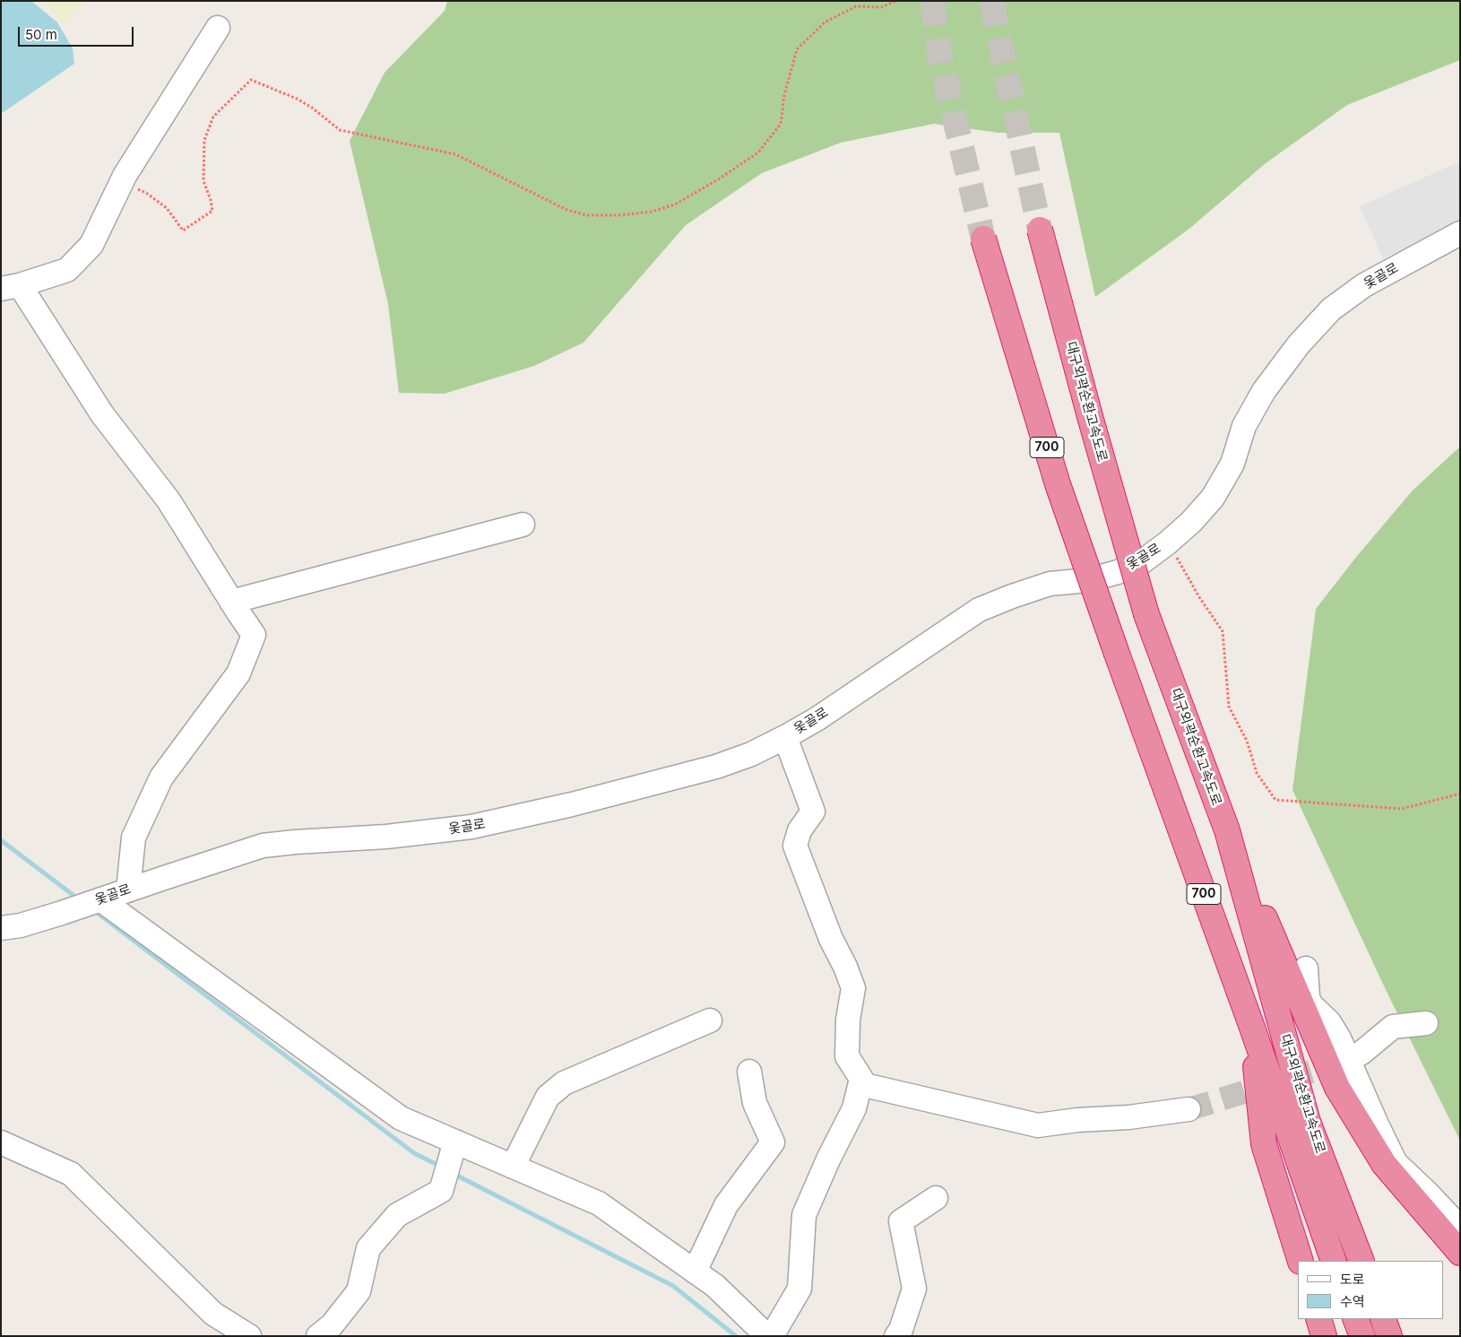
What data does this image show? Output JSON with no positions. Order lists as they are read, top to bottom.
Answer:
{
  "streets": {
    "highway": ["대구외곽순환고속도로", "700"],
    "street": ["옻골로"]
  },
  "legend": ["도로", "수역"],
  "scale_bar": "50 m"
}
